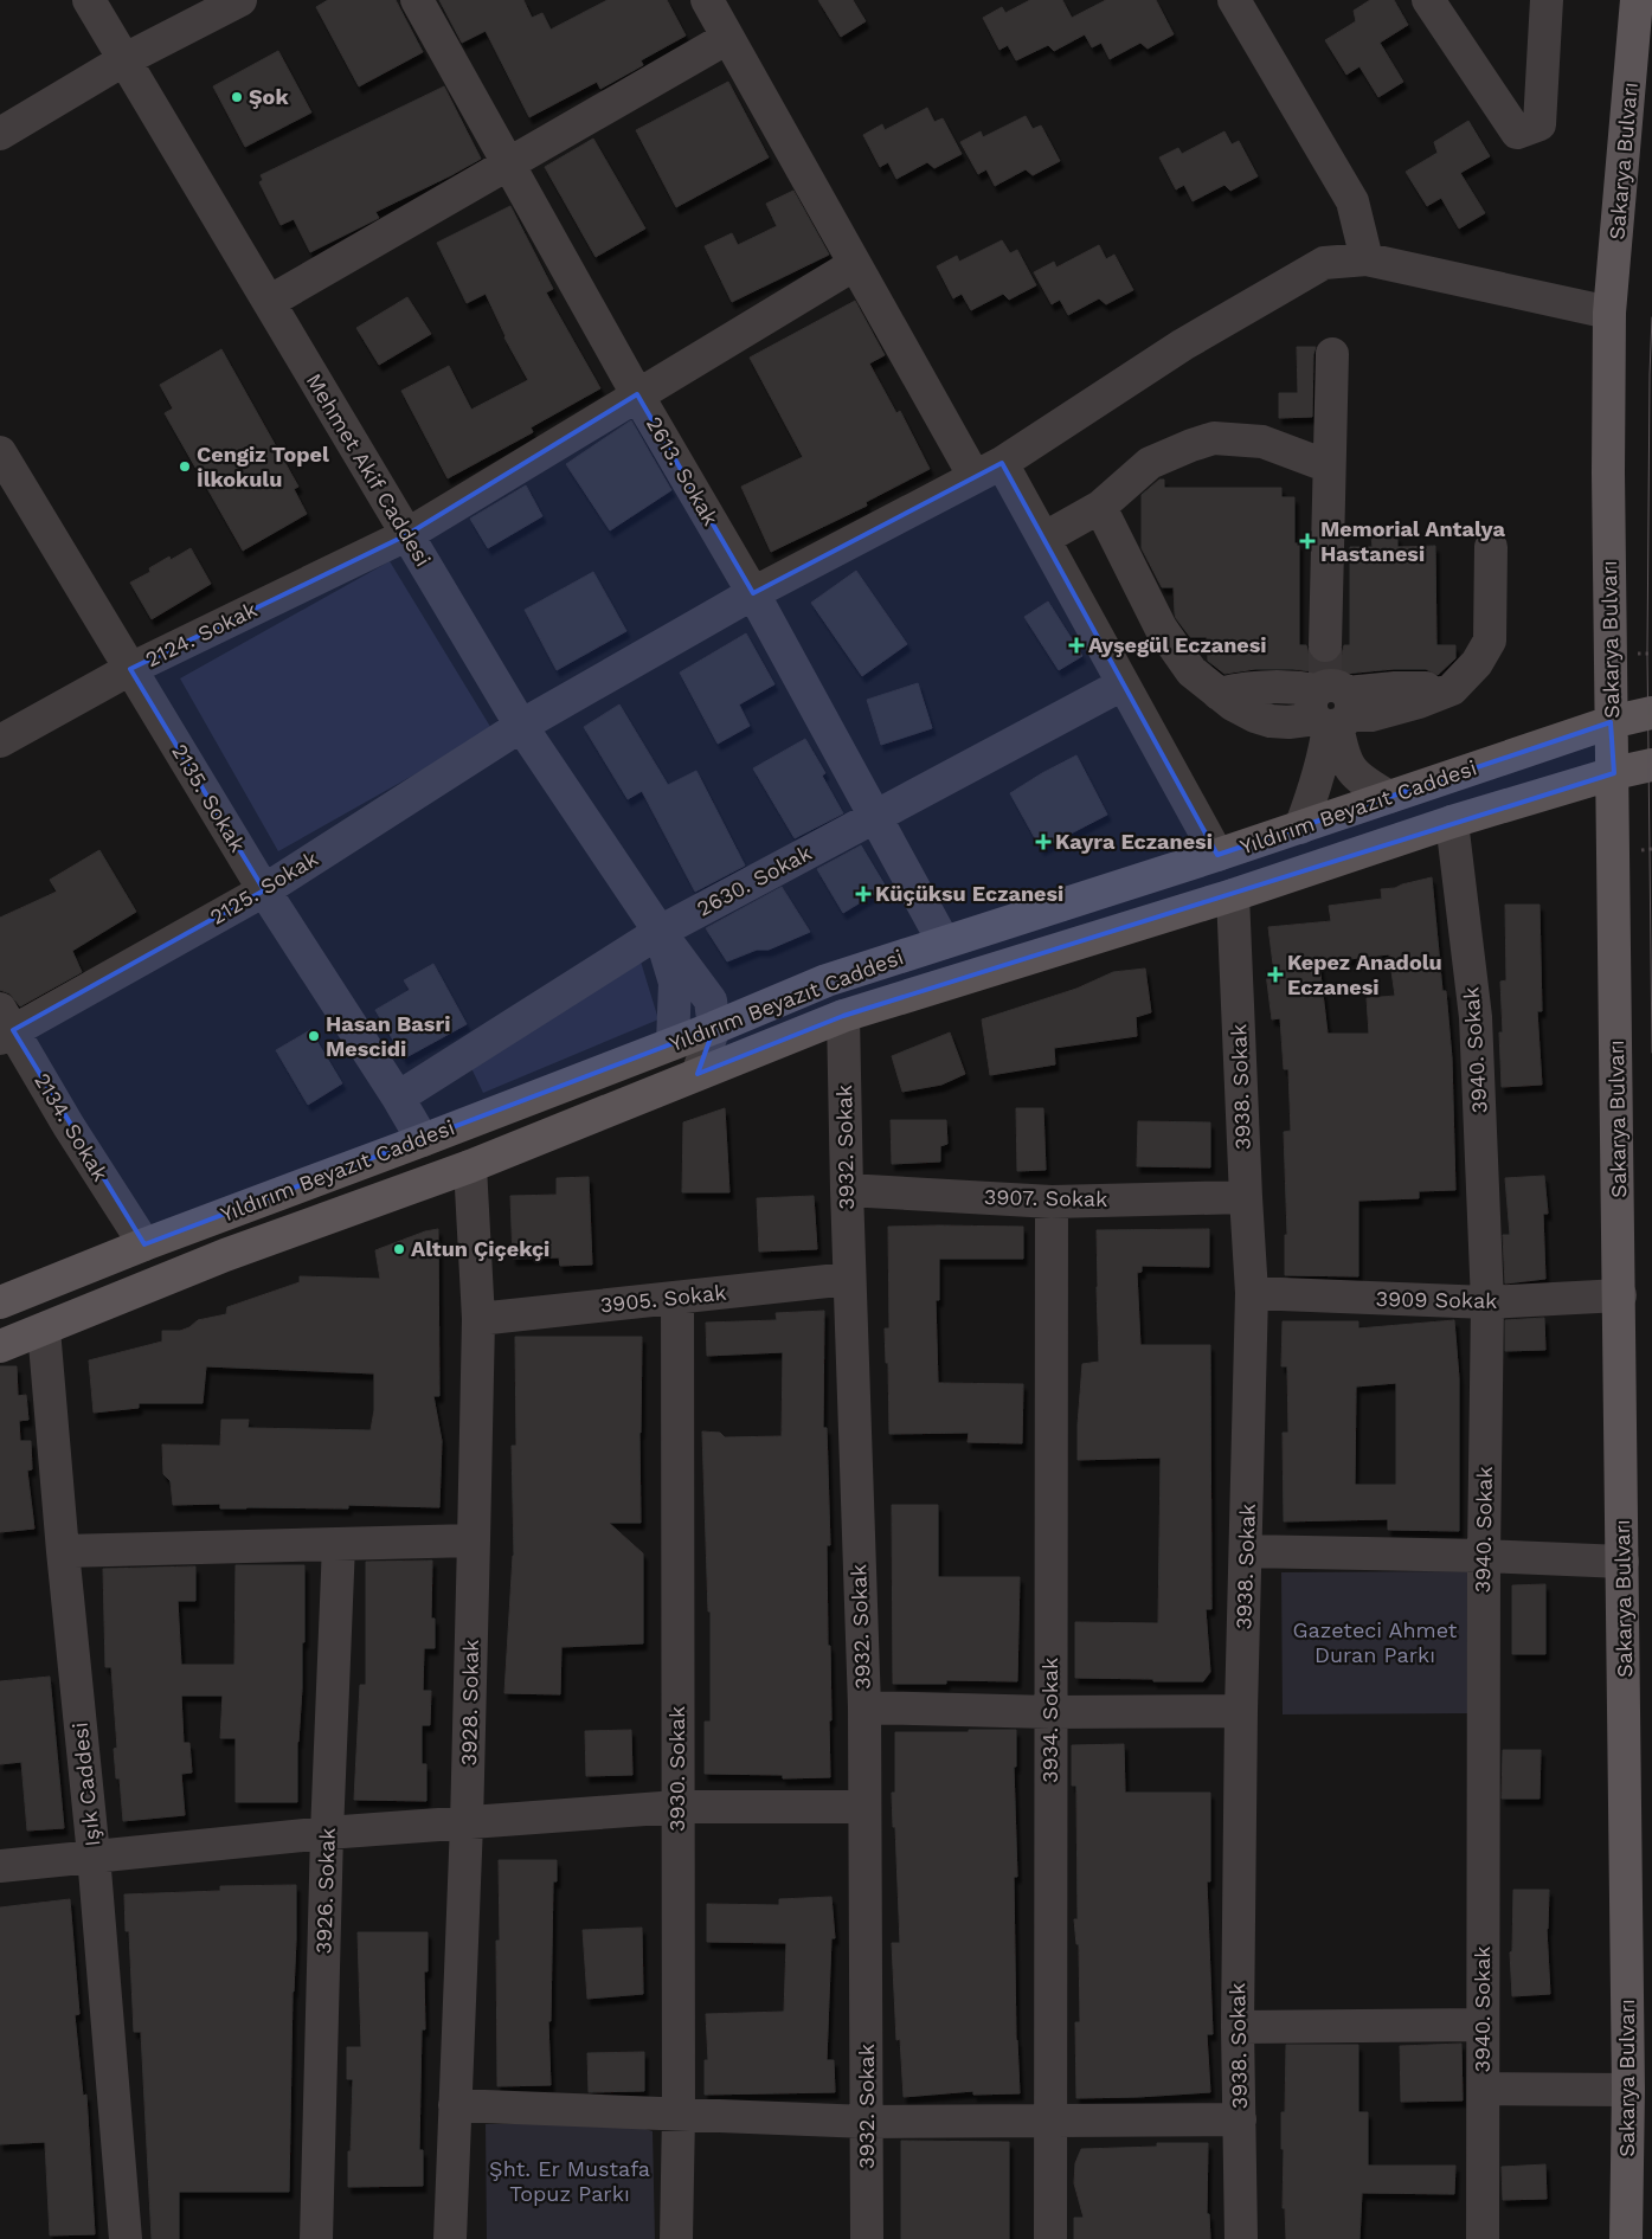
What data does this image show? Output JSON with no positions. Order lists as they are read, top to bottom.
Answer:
{
  "streets": {
    "main road": ["Sakarya Bulvarı", "Yıldırım Beyazıt Caddesi"],
    "street": [
      "Mehmet Akif Caddesi",
      "2613. Sokak",
      "2124. Sokak",
      "2135. Sokak",
      "2630. Sokak",
      "2125. Sokak",
      "3940. Sokak",
      "3938. Sokak",
      "2134. Sokak",
      "3932. Sokak",
      "3907. Sokak",
      "3905. Sokak",
      "3909 Sokak",
      "3928. Sokak",
      "3934. Sokak",
      "3930. Sokak",
      "Işık Caddesi",
      "3926. Sokak"
    ]
  },
  "crossings": [
    ["Sakarya Bulvarı", "Yıldırım Beyazıt Caddesi"],
    ["Sakarya Bulvarı", "2125. Sokak"],
    ["Sakarya Bulvarı", "3909 Sokak"],
    ["Mehmet Akif Caddesi", "2124. Sokak"],
    ["Mehmet Akif Caddesi", "2630. Sokak"],
    ["Mehmet Akif Caddesi", "2125. Sokak"],
    ["2613. Sokak", "2124. Sokak"],
    ["2613. Sokak", "Yıldırım Beyazıt Caddesi"],
    ["2613. Sokak", "2630. Sokak"],
    ["2613. Sokak", "2125. Sokak"],
    ["2124. Sokak", "2135. Sokak"],
    ["2135. Sokak", "Yıldırım Beyazıt Caddesi"],
    ["2135. Sokak", "2630. Sokak"],
    ["2135. Sokak", "2125. Sokak"],
    ["Yıldırım Beyazıt Caddesi", "3940. Sokak"],
    ["Yıldırım Beyazıt Caddesi", "3938. Sokak"],
    ["Yıldırım Beyazıt Caddesi", "2134. Sokak"],
    ["Yıldırım Beyazıt Caddesi", "3932. Sokak"],
    ["Yıldırım Beyazıt Caddesi", "3928. Sokak"],
    ["Yıldırım Beyazıt Caddesi", "Işık Caddesi"],
    ["2125. Sokak", "2134. Sokak"],
    ["3940. Sokak", "3909 Sokak"],
    ["3938. Sokak", "3907. Sokak"],
    ["3938. Sokak", "3909 Sokak"],
    ["3932. Sokak", "3907. Sokak"],
    ["3932. Sokak", "3905. Sokak"],
    ["3907. Sokak", "3934. Sokak"],
    ["3905. Sokak", "3928. Sokak"],
    ["3905. Sokak", "3930. Sokak"]
  ],
  "parks": ["Gazeteci Ahmet Duran Parkı", "Şht. Er Mustafa Topuz Parkı"],
  "places": {
    "other": [
      "Şok",
      "Cengiz Topel İlkokulu",
      "Hasan Basri Mescidi",
      "Altun Çiçekçi"
    ],
    "health": [
      "Memorial Antalya Hastanesi",
      "Ayşegül Eczanesi",
      "Kayra Eczanesi",
      "Küçüksu Eczanesi",
      "Kepez Anadolu Eczanesi"
    ]
  }
}
